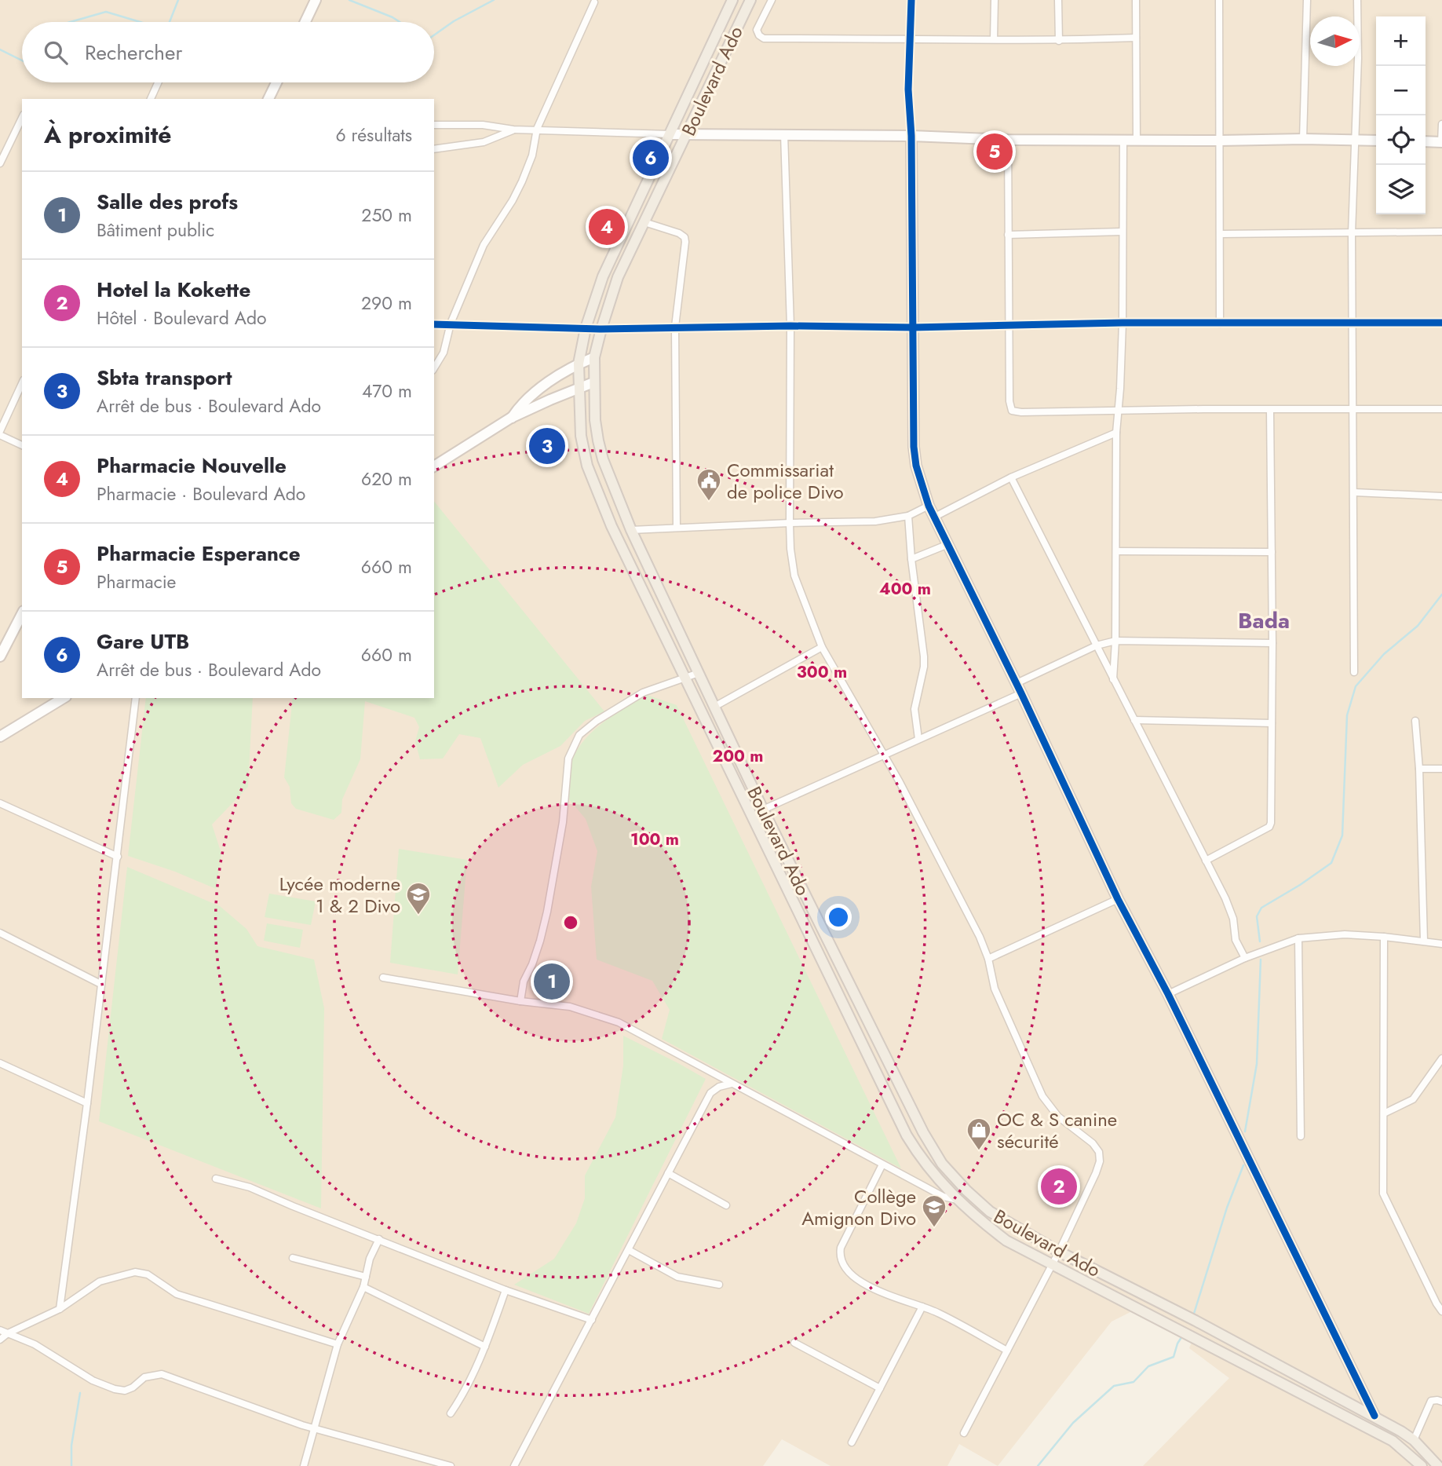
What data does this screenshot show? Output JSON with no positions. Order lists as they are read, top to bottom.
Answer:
{
  "streets": {
    "main road": ["Boulevard Ado"]
  },
  "districts": ["Bada"],
  "places": {
    "public building": ["Commissariat de police Divo"],
    "school or university": ["Lycée moderne 1 & 2 Divo", "Collège Amignon Divo"],
    "shop": ["OC & S canine sécurité"]
  },
  "north": "right",
  "page": {
    "map_buttons": ["+", "−"],
    "search": "Rechercher",
    "heading": ["À proximité", "6 résultats"],
    "pins": [
      "5",
      "6",
      "4",
      "3",
      "1",
      "2"
    ],
    "list": [
      {
        "mark": "1",
        "name": "Salle des profs",
        "note": "Bâtiment public",
        "value": "250 m"
      },
      {
        "mark": "2",
        "name": "Hotel la Kokette",
        "note": "Hôtel · Boulevard Ado",
        "value": "290 m"
      },
      {
        "mark": "3",
        "name": "Sbta transport",
        "note": "Arrêt de bus · Boulevard Ado",
        "value": "470 m"
      },
      {
        "mark": "4",
        "name": "Pharmacie Nouvelle",
        "note": "Pharmacie · Boulevard Ado",
        "value": "620 m"
      },
      {
        "mark": "5",
        "name": "Pharmacie Esperance",
        "note": "Pharmacie",
        "value": "660 m"
      },
      {
        "mark": "6",
        "name": "Gare UTB",
        "note": "Arrêt de bus · Boulevard Ado",
        "value": "660 m"
      }
    ]
  },
  "rings": [
    "400 m",
    "300 m",
    "200 m",
    "100 m"
  ]
}
